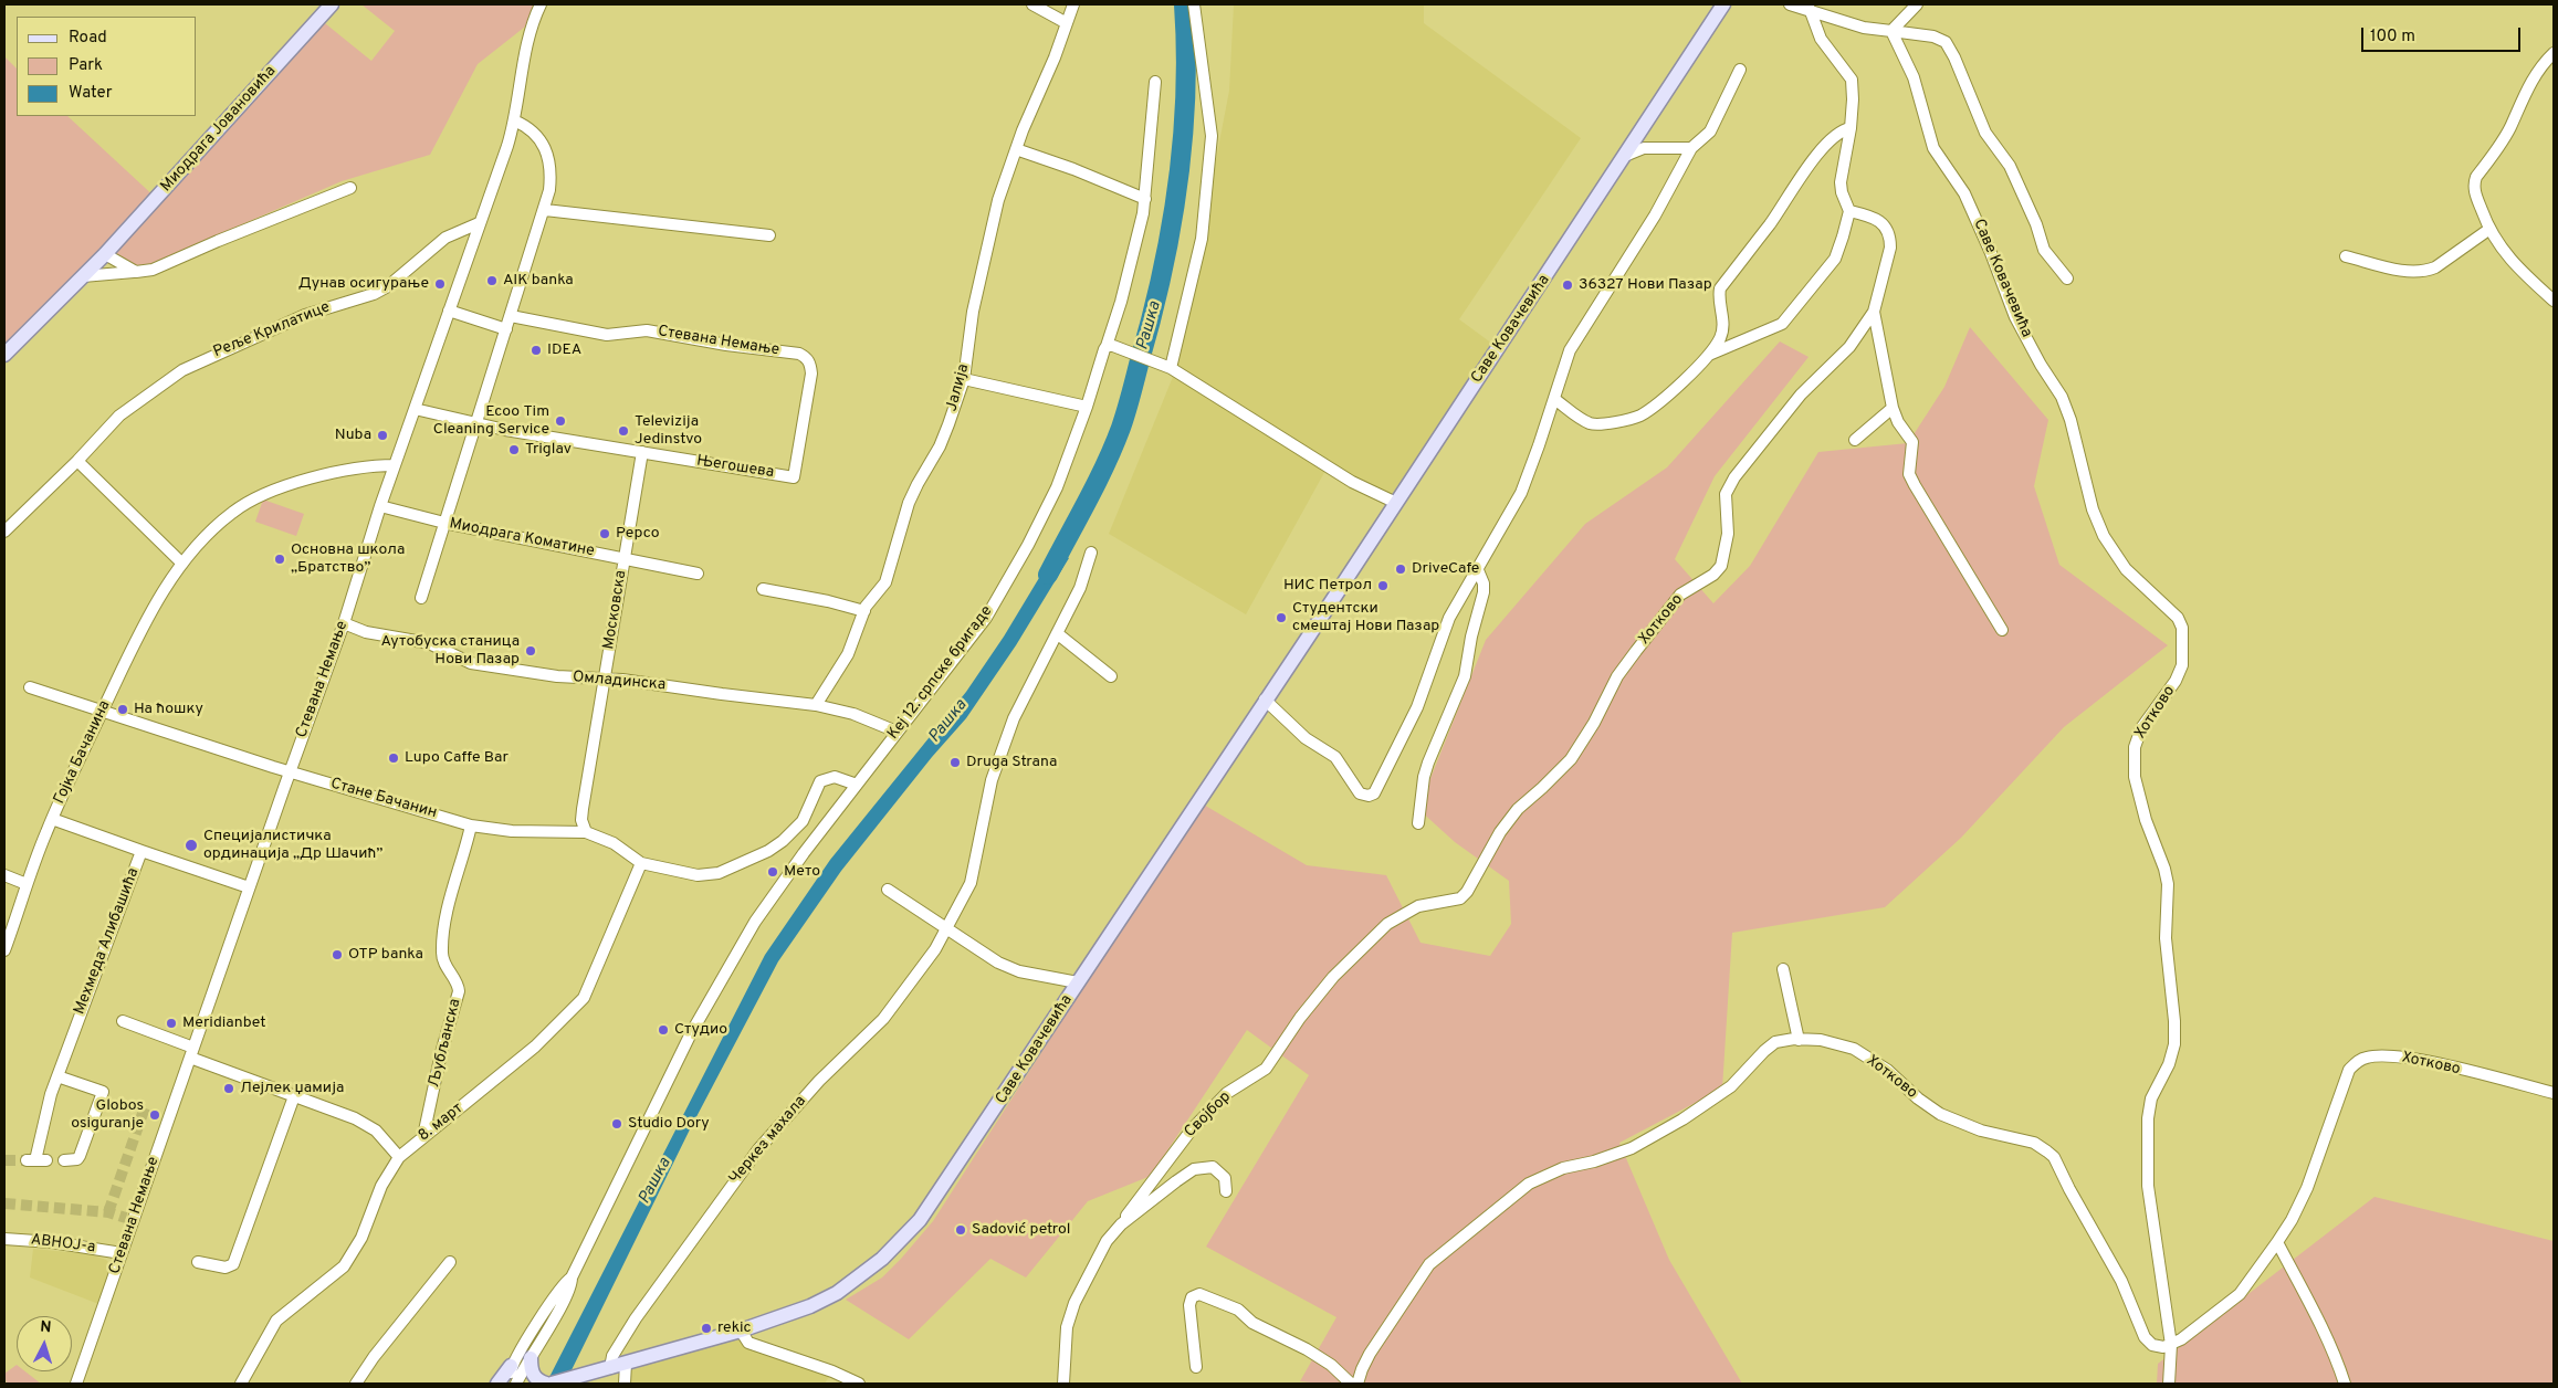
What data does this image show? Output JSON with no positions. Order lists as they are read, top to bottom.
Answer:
{
  "streets": {
    "main road": ["Миодрага Јовановића", "Саве Ковачевића"],
    "street": [
      "Реље Крилатице",
      "Стевана Немање",
      "Јалија",
      "Његошева",
      "Миодрага Коматине",
      "Московска",
      "Хотково",
      "Кеј 12. српске бригаде",
      "Омладинска",
      "Гојка Бачанина",
      "Стане Бачанин",
      "Мехмеда Алибашића",
      "Љубљанска",
      "Својбор",
      "8. март",
      "Черкез махала",
      "АВНОЈ-а"
    ]
  },
  "crossings": [
    ["Саве Ковачевића", "Хотково"],
    ["Саве Ковачевића", "Черкез махала"],
    ["Реље Крилатице", "Стевана Немање"],
    ["Стевана Немање", "Његошева"],
    ["Стевана Немање", "Миодрага Коматине"],
    ["Стевана Немање", "Омладинска"],
    ["Стевана Немање", "Гојка Бачанина"],
    ["Стевана Немање", "Стане Бачанин"],
    ["Стевана Немање", "Мехмеда Алибашића"],
    ["Стевана Немање", "АВНОЈ-а"],
    ["Јалија", "Омладинска"],
    ["Његошева", "Московска"],
    ["Миодрага Коматине", "Московска"],
    ["Московска", "Омладинска"],
    ["Московска", "Стане Бачанин"],
    ["Хотково", "Својбор"],
    ["Кеј 12. српске бригаде", "Омладинска"],
    ["Кеј 12. српске бригаде", "Стане Бачанин"],
    ["Гојка Бачанина", "Стане Бачанин"],
    ["Стане Бачанин", "Љубљанска"],
    ["Стане Бачанин", "8. март"],
    ["Љубљанска", "8. март"]
  ],
  "water": ["Рашка"],
  "places": [
    "AIK banka",
    "Дунав осигурање",
    "36327 Нови Пазар",
    "IDEA",
    "Ecoo Tim Cleaning Service",
    "Televizija Jedinstvo",
    "Nuba",
    "Triglav",
    "Pepco",
    "Основна школа „Братство”",
    "DriveCafe",
    "НИС Петрол",
    "Студентски смештај Нови Пазар",
    "Аутобуска станица Нови Пазар",
    "На ћошку",
    "Lupo Caffe Bar",
    "Druga Strana",
    "Специјалистичка ординација „Др Шачић”",
    "Мето",
    "OTP banka",
    "Meridianbet",
    "Студио",
    "Лејлек џамија",
    "Globos osiguranje",
    "Studio Dory",
    "Sadović petrol",
    "rekic"
  ],
  "legend": ["Road", "Park", "Water"],
  "scale_bar": "100 m",
  "north": "top"
}
